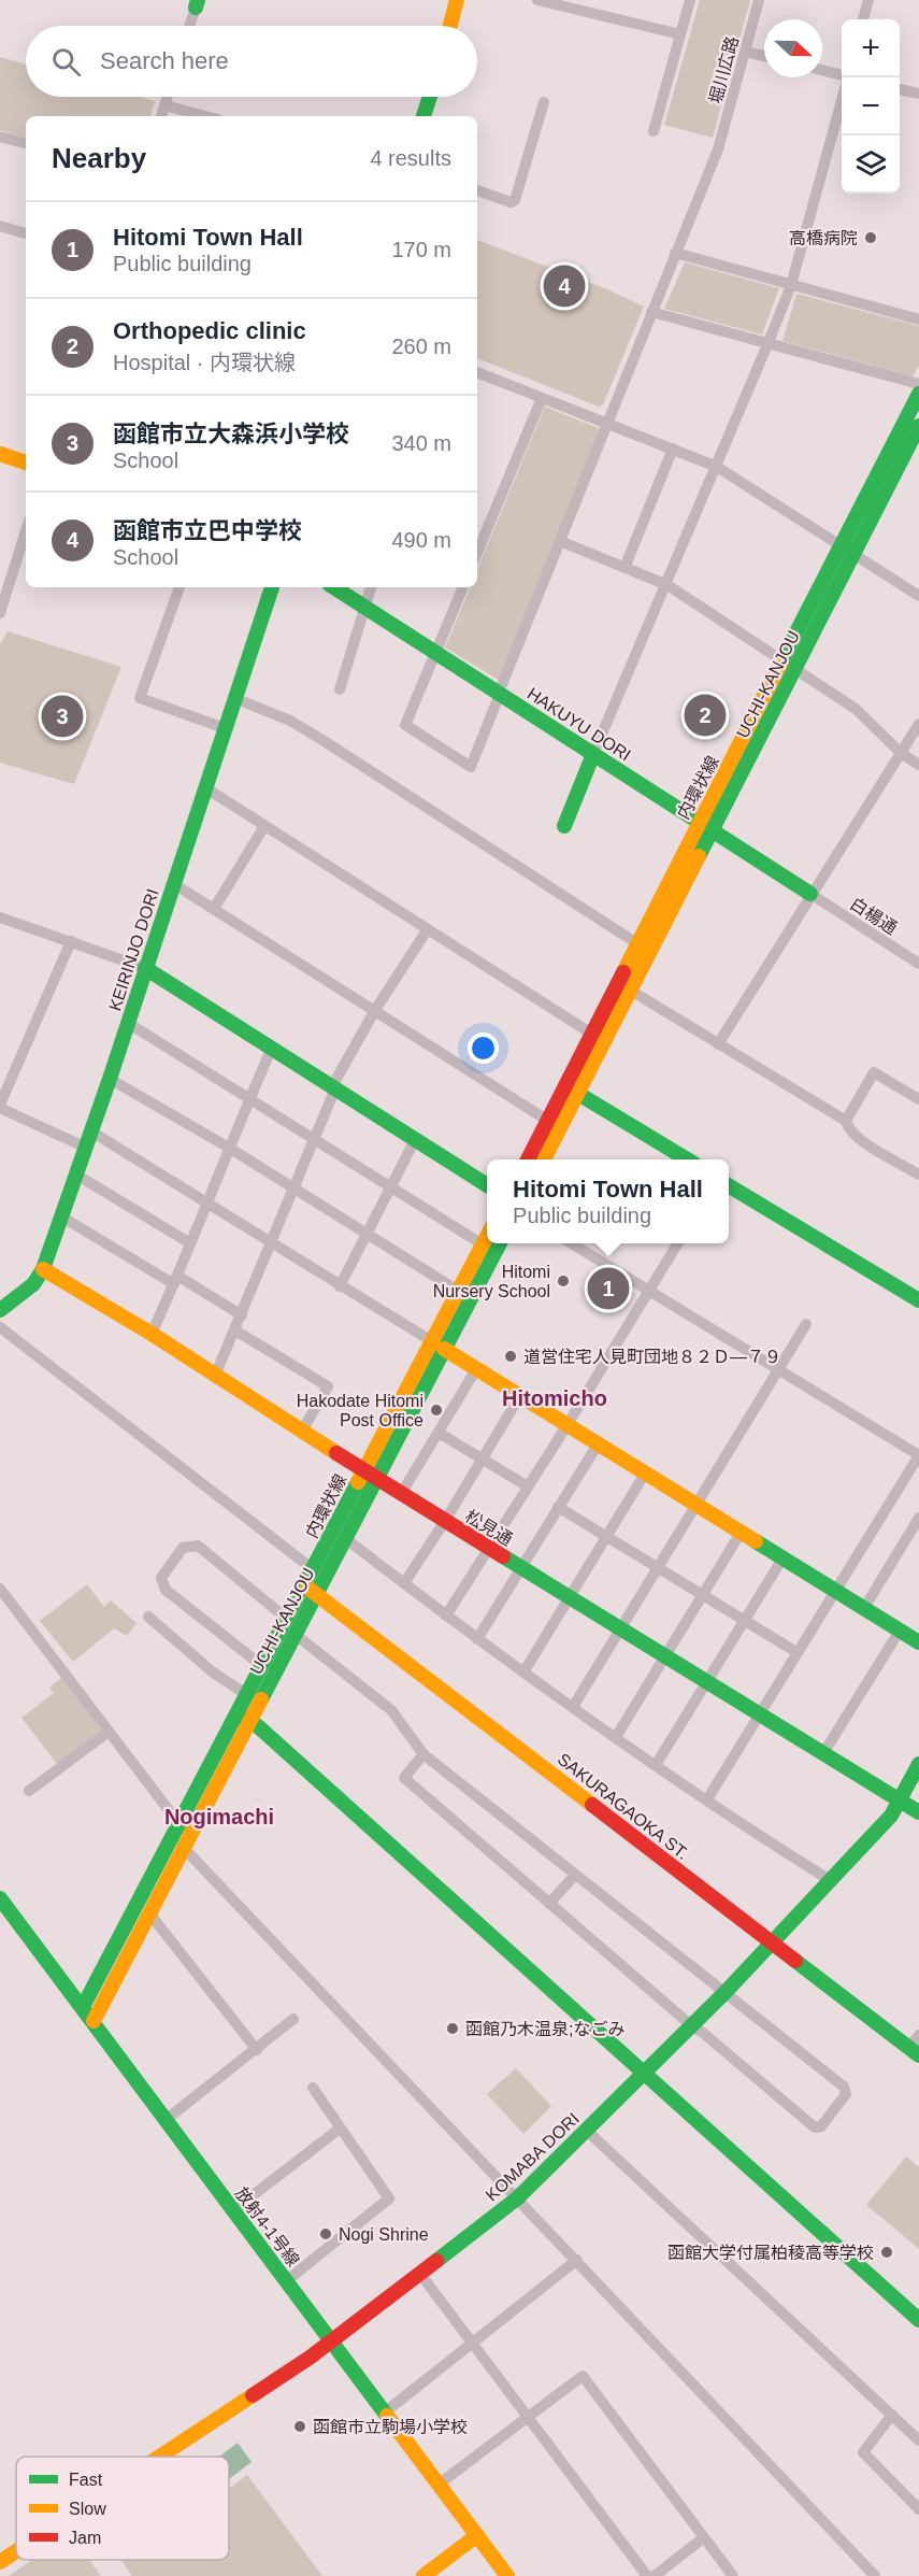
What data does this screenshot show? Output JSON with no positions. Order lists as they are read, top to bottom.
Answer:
{
  "streets": {
    "street": [
      "堀川広路",
      "UCHI-KANJOU",
      "HAKUYU DORI",
      "内環状線",
      "白楊通",
      "KEIRINJO DORI",
      "松見通",
      "SAKURAGAOKA ST.",
      "KOMABA DORI",
      "放射4-1号線"
    ]
  },
  "crossings": [
    ["堀川広路", "HAKUYU DORI"],
    ["UCHI-KANJOU", "HAKUYU DORI"],
    ["UCHI-KANJOU", "内環状線"],
    ["UCHI-KANJOU", "松見通"],
    ["UCHI-KANJOU", "SAKURAGAOKA ST."],
    ["UCHI-KANJOU", "放射4-1号線"],
    ["HAKUYU DORI", "内環状線"],
    ["HAKUYU DORI", "白楊通"],
    ["内環状線", "松見通"],
    ["内環状線", "SAKURAGAOKA ST."],
    ["KEIRINJO DORI", "松見通"],
    ["松見通", "KOMABA DORI"],
    ["SAKURAGAOKA ST.", "KOMABA DORI"],
    ["KOMABA DORI", "放射4-1号線"]
  ],
  "districts": ["Hitomicho", "Nogimachi"],
  "places": [
    "高橋病院",
    "Hitomi Nursery School",
    "道営住宅人見町団地８２Ｄ―７９",
    "Hakodate Hitomi Post Office",
    "函館乃木温泉;なごみ",
    "Nogi Shrine",
    "函館大学付属柏稜高等学校",
    "函館市立駒場小学校"
  ],
  "legend": ["Fast", "Slow", "Jam"],
  "north": "right",
  "page": {
    "map_buttons": ["+", "−"],
    "search": "Search here",
    "heading": ["Nearby", "4 results"],
    "list": [
      {
        "mark": "1",
        "name": "Hitomi Town Hall",
        "note": "Public building",
        "value": "170 m"
      },
      {
        "mark": "2",
        "name": "Orthopedic clinic",
        "note": "Hospital · 内環状線",
        "value": "260 m"
      },
      {
        "mark": "3",
        "name": "函館市立大森浜小学校",
        "note": "School",
        "value": "340 m"
      },
      {
        "mark": "4",
        "name": "函館市立巴中学校",
        "note": "School",
        "value": "490 m"
      }
    ],
    "pins": [
      "4",
      "2",
      "3",
      "1"
    ],
    "popup": ["Hitomi Town Hall", "Public building"]
  }
}
